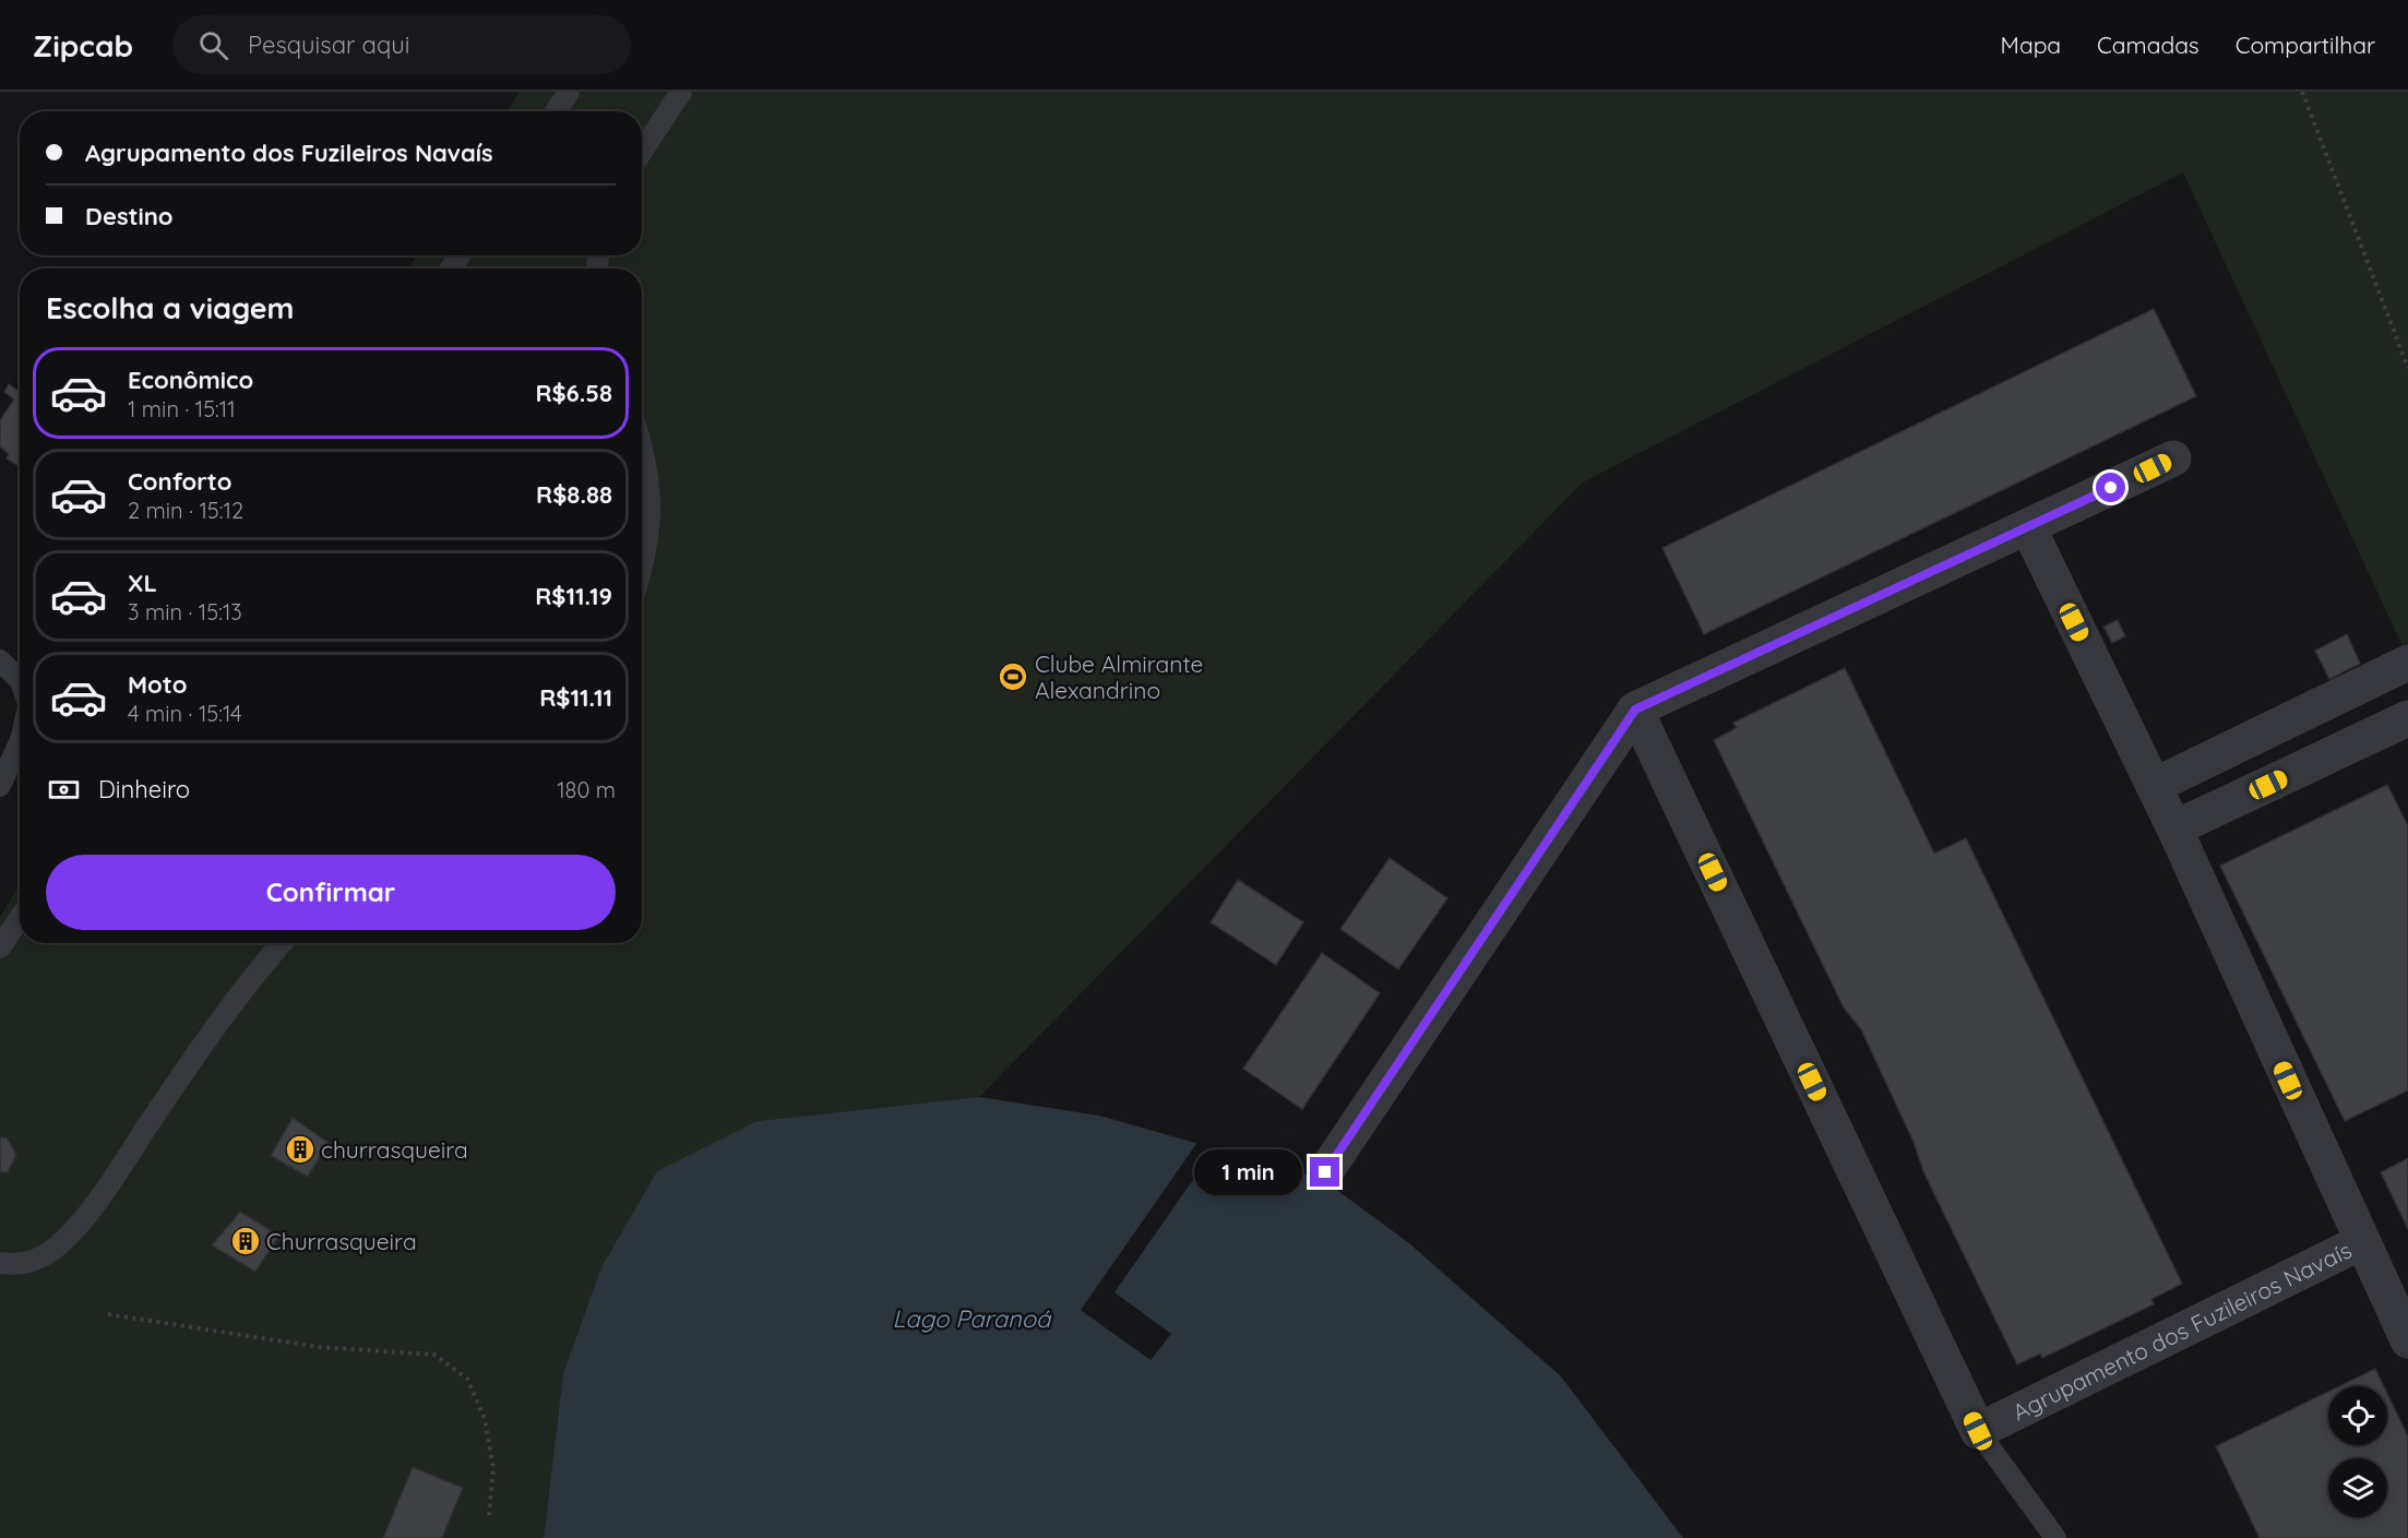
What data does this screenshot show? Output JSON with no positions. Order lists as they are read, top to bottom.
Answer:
{
  "streets": {
    "street": ["Agrupamento dos Fuzileiros Navaís"]
  },
  "water": ["Lago Paranoá"],
  "places": {
    "sports": ["Clube Almirante Alexandrino"],
    "building": ["churrasqueira", "Churrasqueira"]
  },
  "page": {
    "header": "Zipcab",
    "search": "Pesquisar aqui",
    "nav": ["Mapa", "Camadas", "Compartilhar"],
    "banner": ["Agrupamento dos Fuzileiros Navaís", "Destino"],
    "heading": "Escolha a viagem",
    "list": [
      {
        "name": "Econômico",
        "note": "1 min · 15:11",
        "value": "R$6.58"
      },
      {
        "name": "Conforto",
        "note": "2 min · 15:12",
        "value": "R$8.88"
      },
      {
        "name": "XL",
        "note": "3 min · 15:13",
        "value": "R$11.19"
      },
      {
        "name": "Moto",
        "note": "4 min · 15:14",
        "value": "R$11.11"
      }
    ],
    "pay": ["Dinheiro", "180 m"],
    "buttons": "Confirmar",
    "bubble": "1 min"
  }
}
